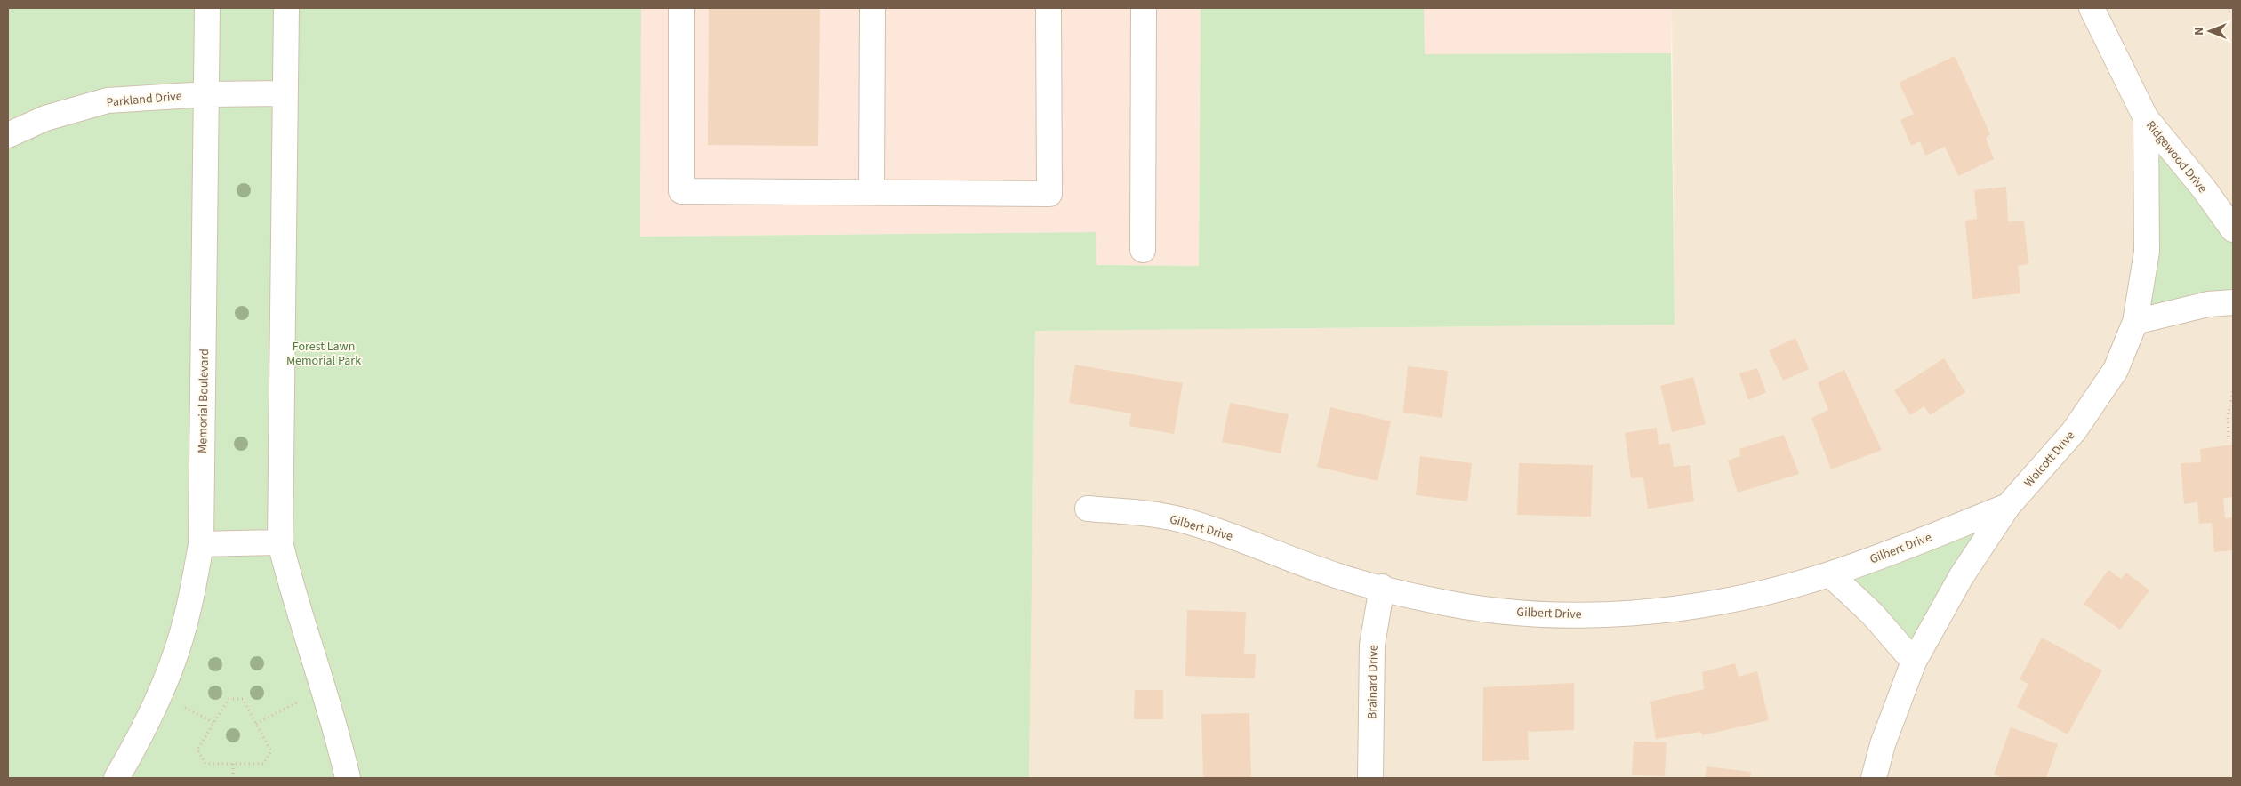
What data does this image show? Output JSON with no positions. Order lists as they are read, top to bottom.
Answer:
{
  "streets": {
    "street": [
      "Parkland Drive",
      "Ridgewood Drive",
      "Memorial Boulevard",
      "Wolcott Drive",
      "Gilbert Drive",
      "Brainard Drive"
    ]
  },
  "crossings": [
    ["Parkland Drive", "Memorial Boulevard"],
    ["Ridgewood Drive", "Wolcott Drive"],
    ["Wolcott Drive", "Gilbert Drive"],
    ["Gilbert Drive", "Brainard Drive"]
  ],
  "parks": ["Forest Lawn Memorial Park"],
  "north": "left"
}
